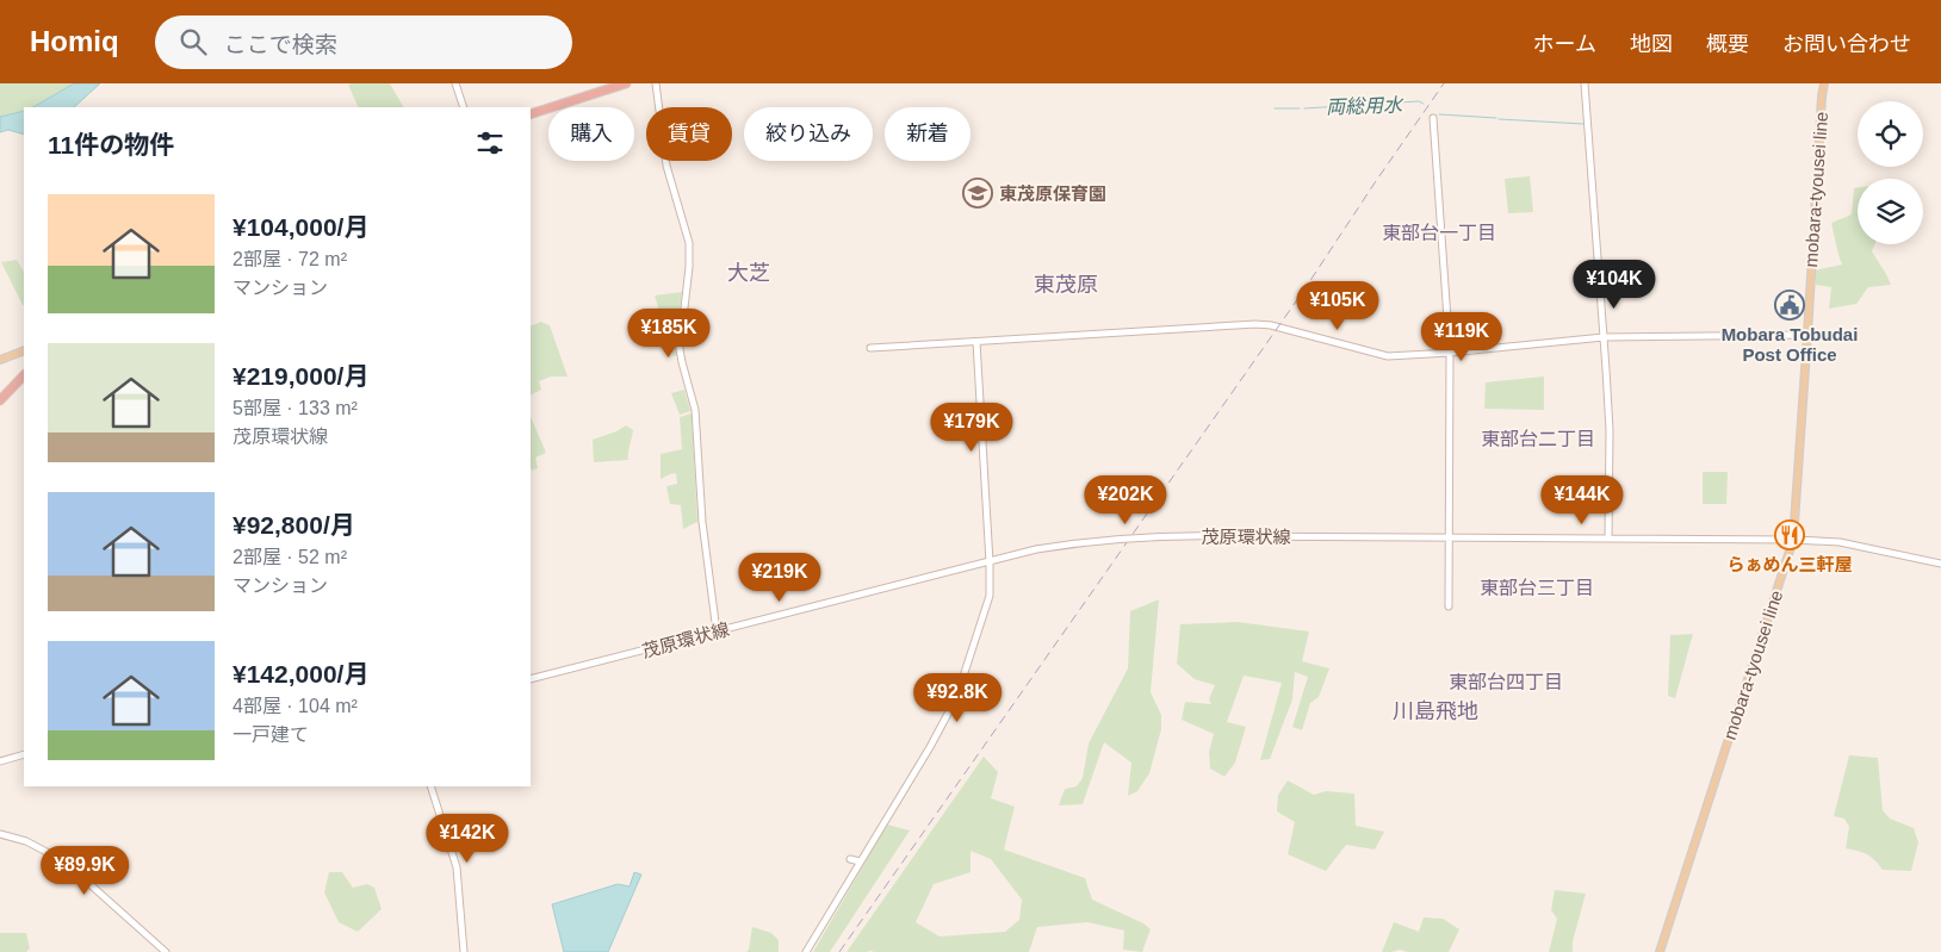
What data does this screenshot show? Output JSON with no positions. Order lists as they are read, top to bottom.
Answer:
{
  "streets": {
    "main road": ["mobara-tyousei line"],
    "street": ["茂原環状線"]
  },
  "crossings": [
    ["mobara-tyousei line", "茂原環状線"]
  ],
  "districts": [
    "東部台一丁目",
    "大芝",
    "東茂原",
    "東部台二丁目",
    "東部台三丁目",
    "東部台四丁目",
    "川島飛地"
  ],
  "water": ["両総用水"],
  "places": {
    "school or university": ["東茂原保育園"],
    "public building": ["Mobara Tobudai Post Office"],
    "restaurant": ["らぁめん三軒屋"]
  },
  "page": {
    "header": "Homiq",
    "search": "ここで検索",
    "nav": [
      "ホーム",
      "地図",
      "概要",
      "お問い合わせ"
    ],
    "chip": [
      "購入",
      "賃貸",
      "絞り込み",
      "新着"
    ],
    "heading": "11件の物件",
    "list": [
      {
        "name": "¥104,000/月",
        "note": "2部屋 · 72 m² · マンション"
      },
      {
        "name": "¥219,000/月",
        "note": "5部屋 · 133 m² · 茂原環状線"
      },
      {
        "name": "¥92,800/月",
        "note": "2部屋 · 52 m² · マンション"
      },
      {
        "name": "¥142,000/月",
        "note": "4部屋 · 104 m² · 一戸建て"
      }
    ],
    "price": [
      "¥104K",
      "¥105K",
      "¥185K",
      "¥119K",
      "¥179K",
      "¥202K",
      "¥144K",
      "¥219K",
      "¥92.8K",
      "¥142K",
      "¥89.9K"
    ]
  }
}
